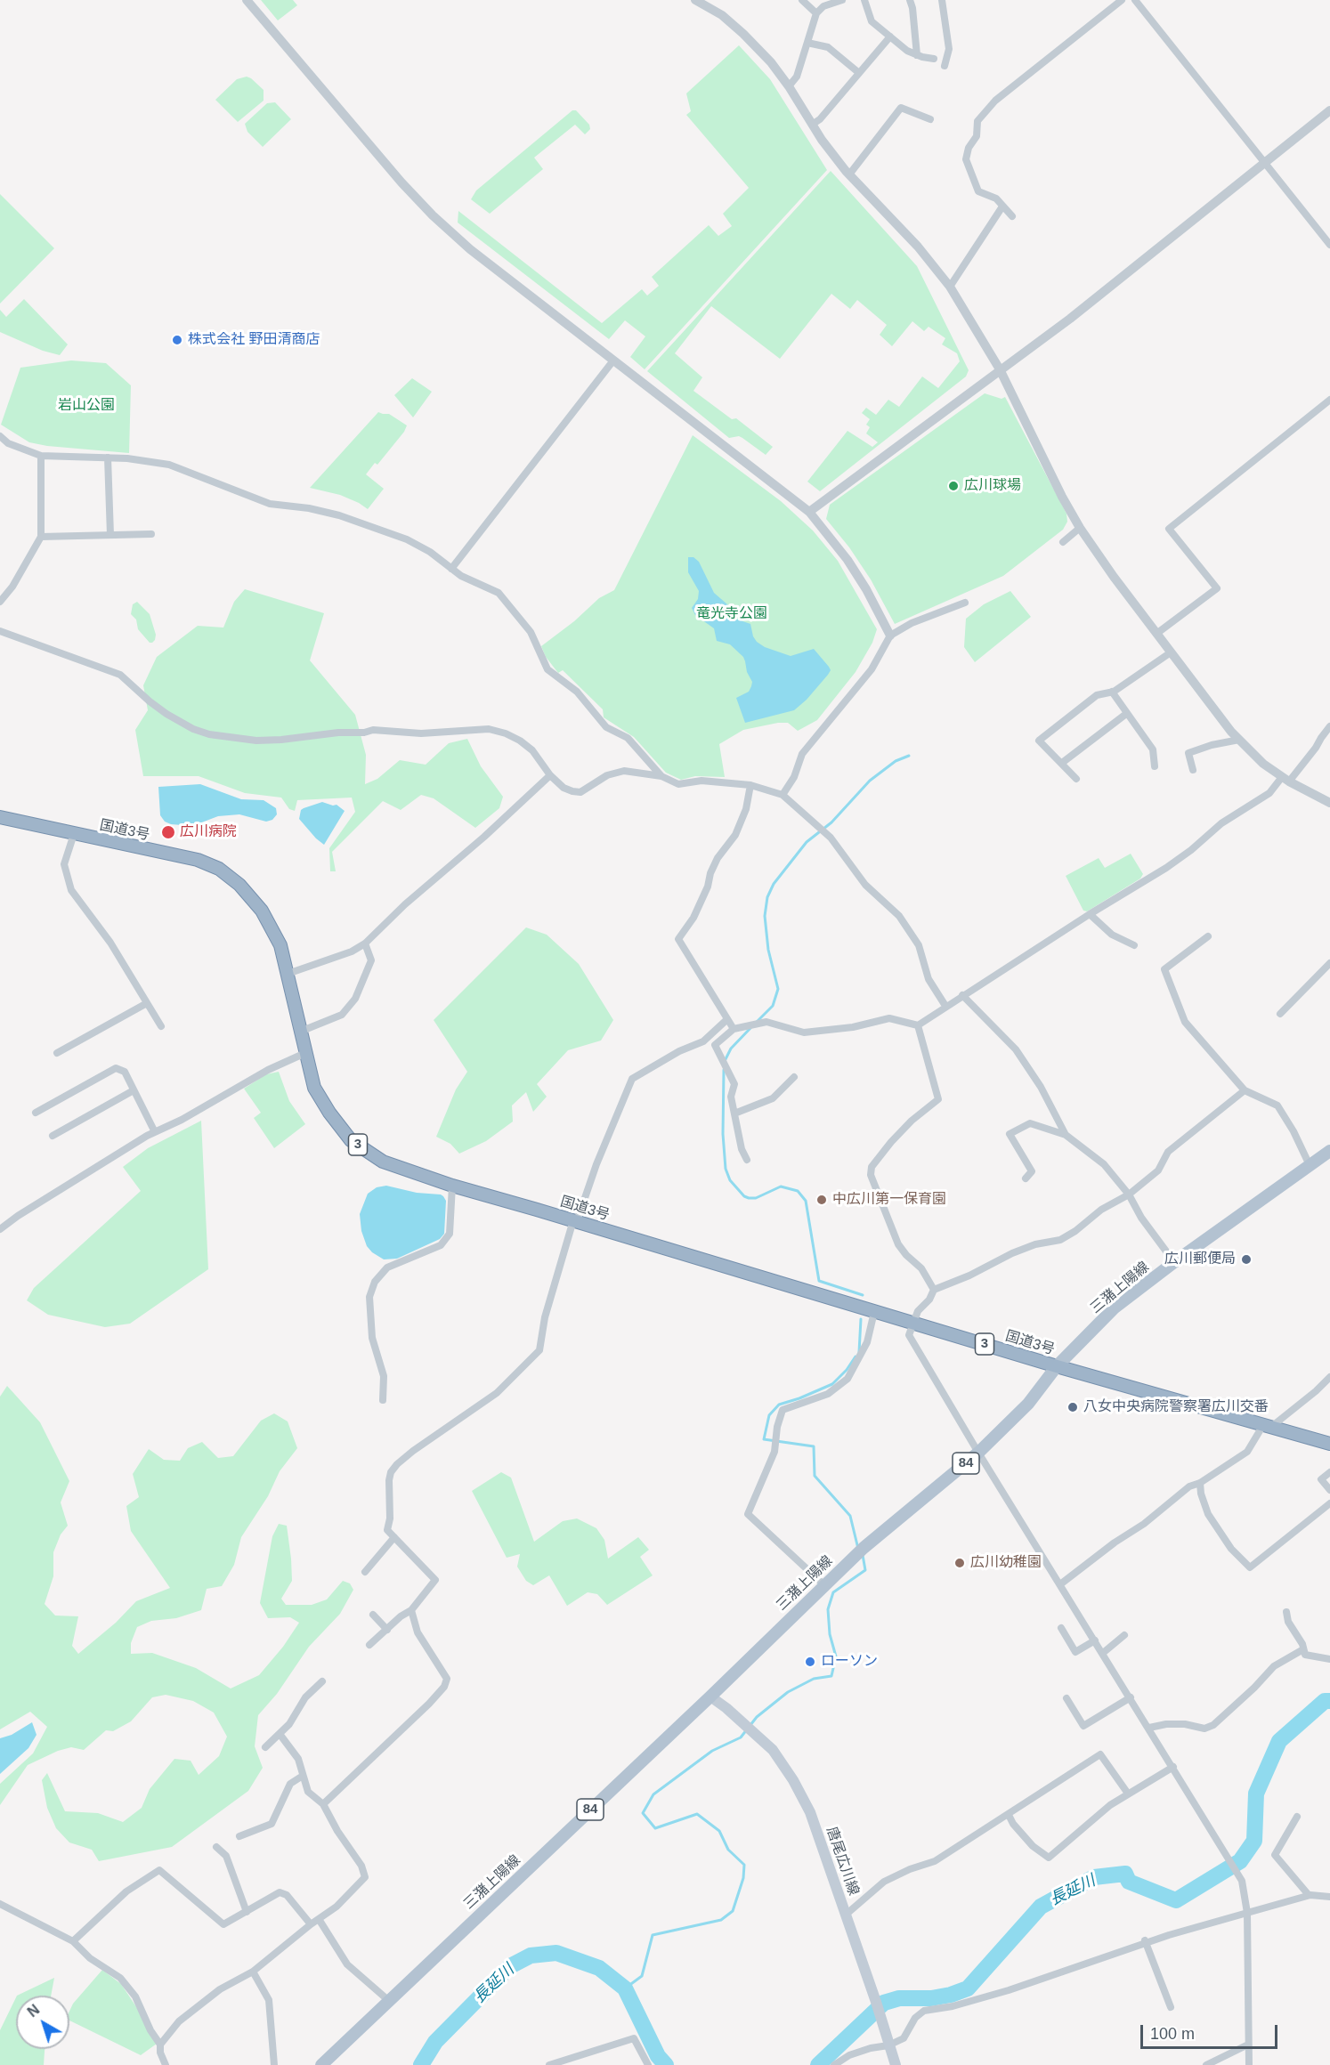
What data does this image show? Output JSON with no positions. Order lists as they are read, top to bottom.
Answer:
{
  "streets": {
    "highway": ["国道3号", "3"],
    "main road": ["三潴上陽線", "84", "唐尾広川線"]
  },
  "crossings": [
    ["国道3号", "三潴上陽線"],
    ["三潴上陽線", "唐尾広川線"]
  ],
  "water": ["長延川"],
  "parks": ["岩山公園", "竜光寺公園"],
  "places": [
    "株式会社 野田清商店",
    "広川球場",
    "広川病院",
    "中広川第一保育園",
    "広川郵便局",
    "八女中央病院警察署広川交番",
    "広川幼稚園",
    "ローソン"
  ],
  "scale_bar": "100 m",
  "north": "top left"
}
